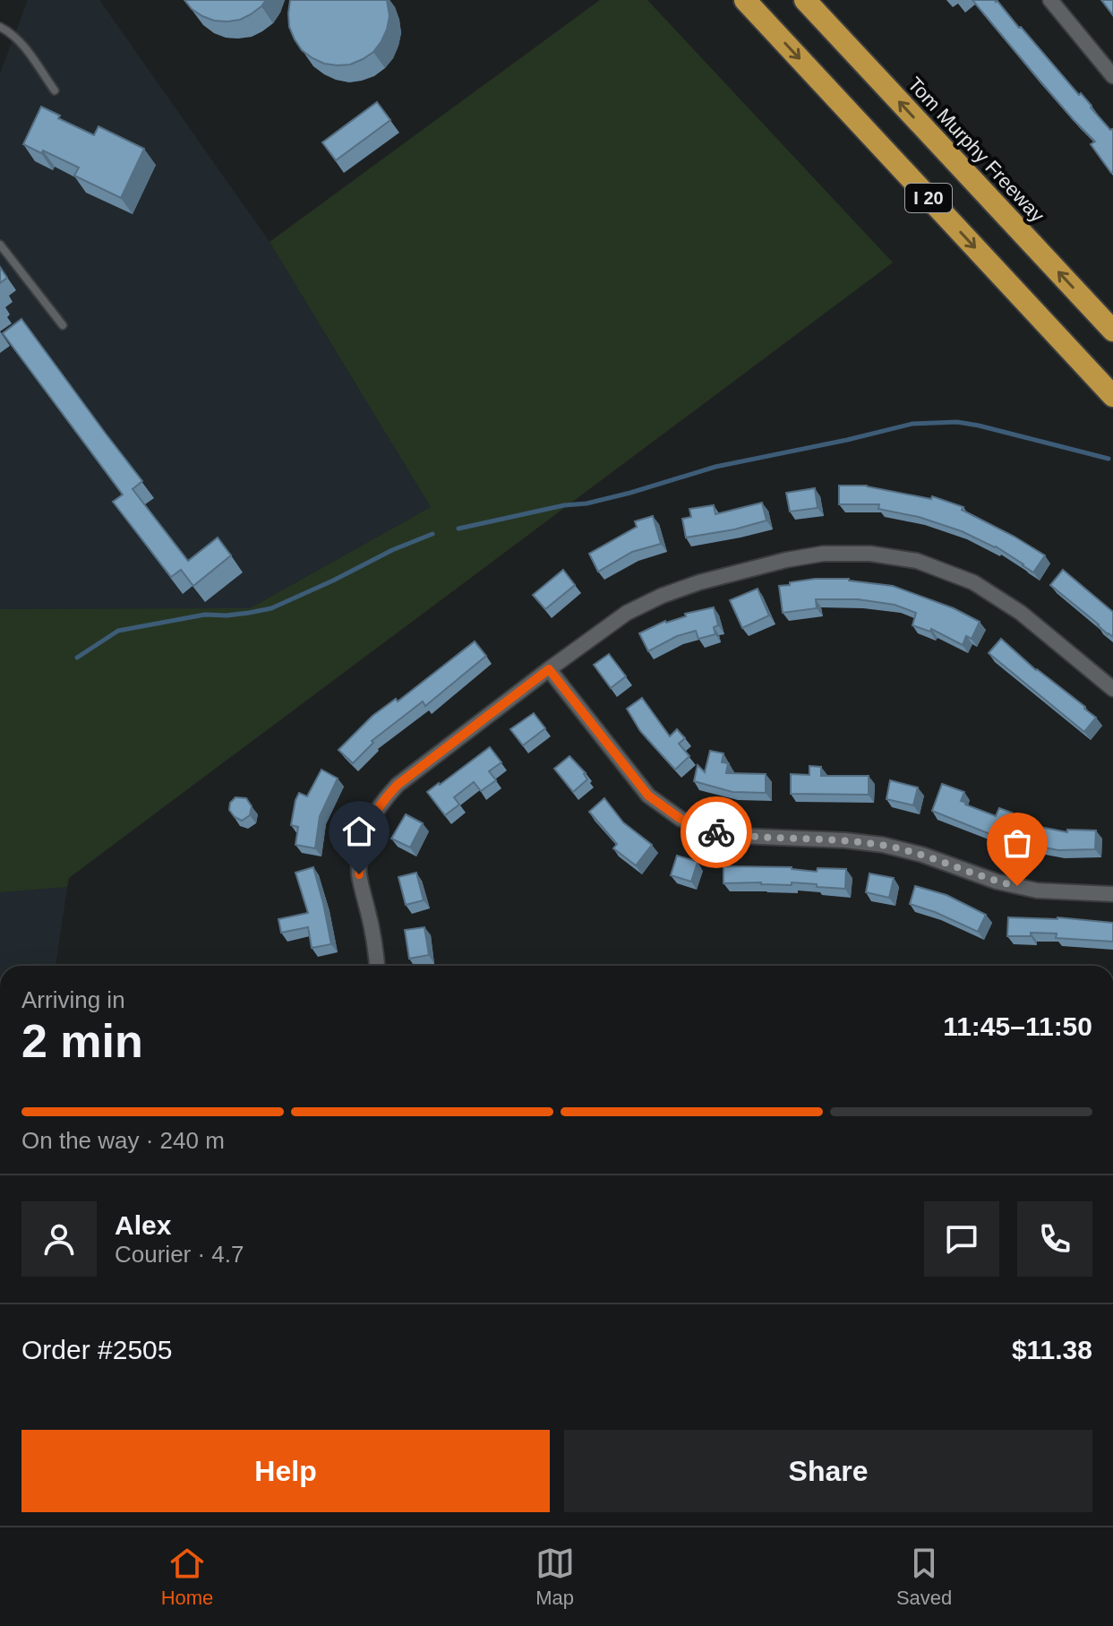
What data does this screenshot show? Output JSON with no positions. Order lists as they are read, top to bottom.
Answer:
{
  "streets": {
    "highway": ["Tom Murphy Freeway", "I 20"]
  },
  "page": {
    "heading": ["2 min", "Arriving in", "11:45–11:50"],
    "panel": [
      "Alex",
      "Courier · 4.7",
      "Order #2505",
      "$11.38"
    ],
    "bar": "On the way · 240 m",
    "buttons": ["Help", "Share"],
    "tabs": ["Home", "Map", "Saved"]
  }
}
